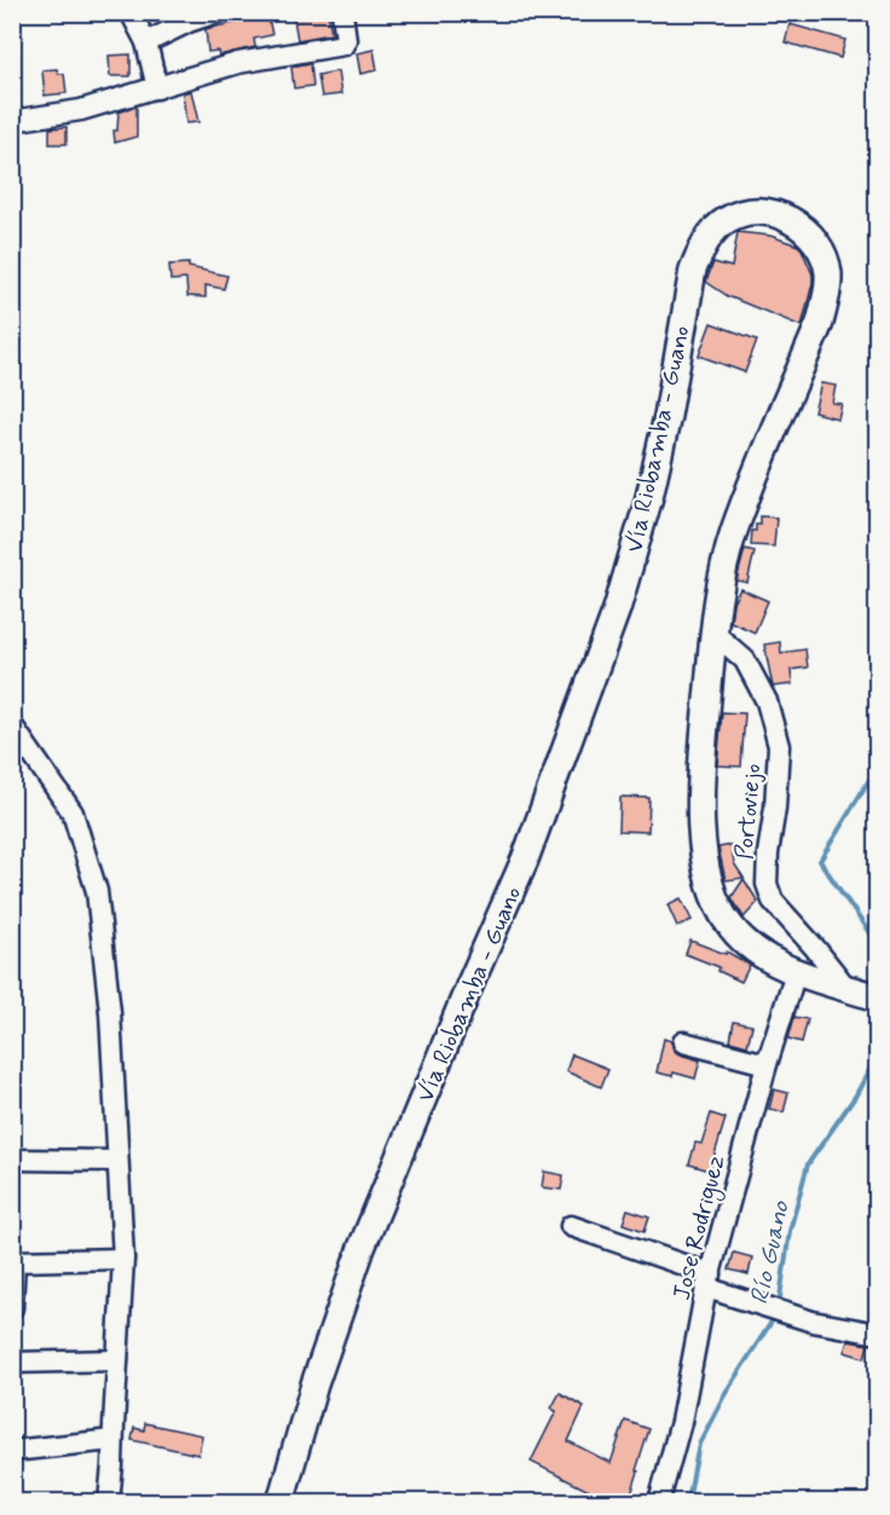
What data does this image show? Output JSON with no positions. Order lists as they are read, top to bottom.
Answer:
{
  "streets": {
    "main road": ["Vía Riobamba - Guano"],
    "street": ["Portoviejo", "Jose Rodriguez"]
  },
  "crossings": [
    ["Vía Riobamba - Guano", "Portoviejo"],
    ["Vía Riobamba - Guano", "Jose Rodriguez"]
  ],
  "water": ["Río Guano"]
}
